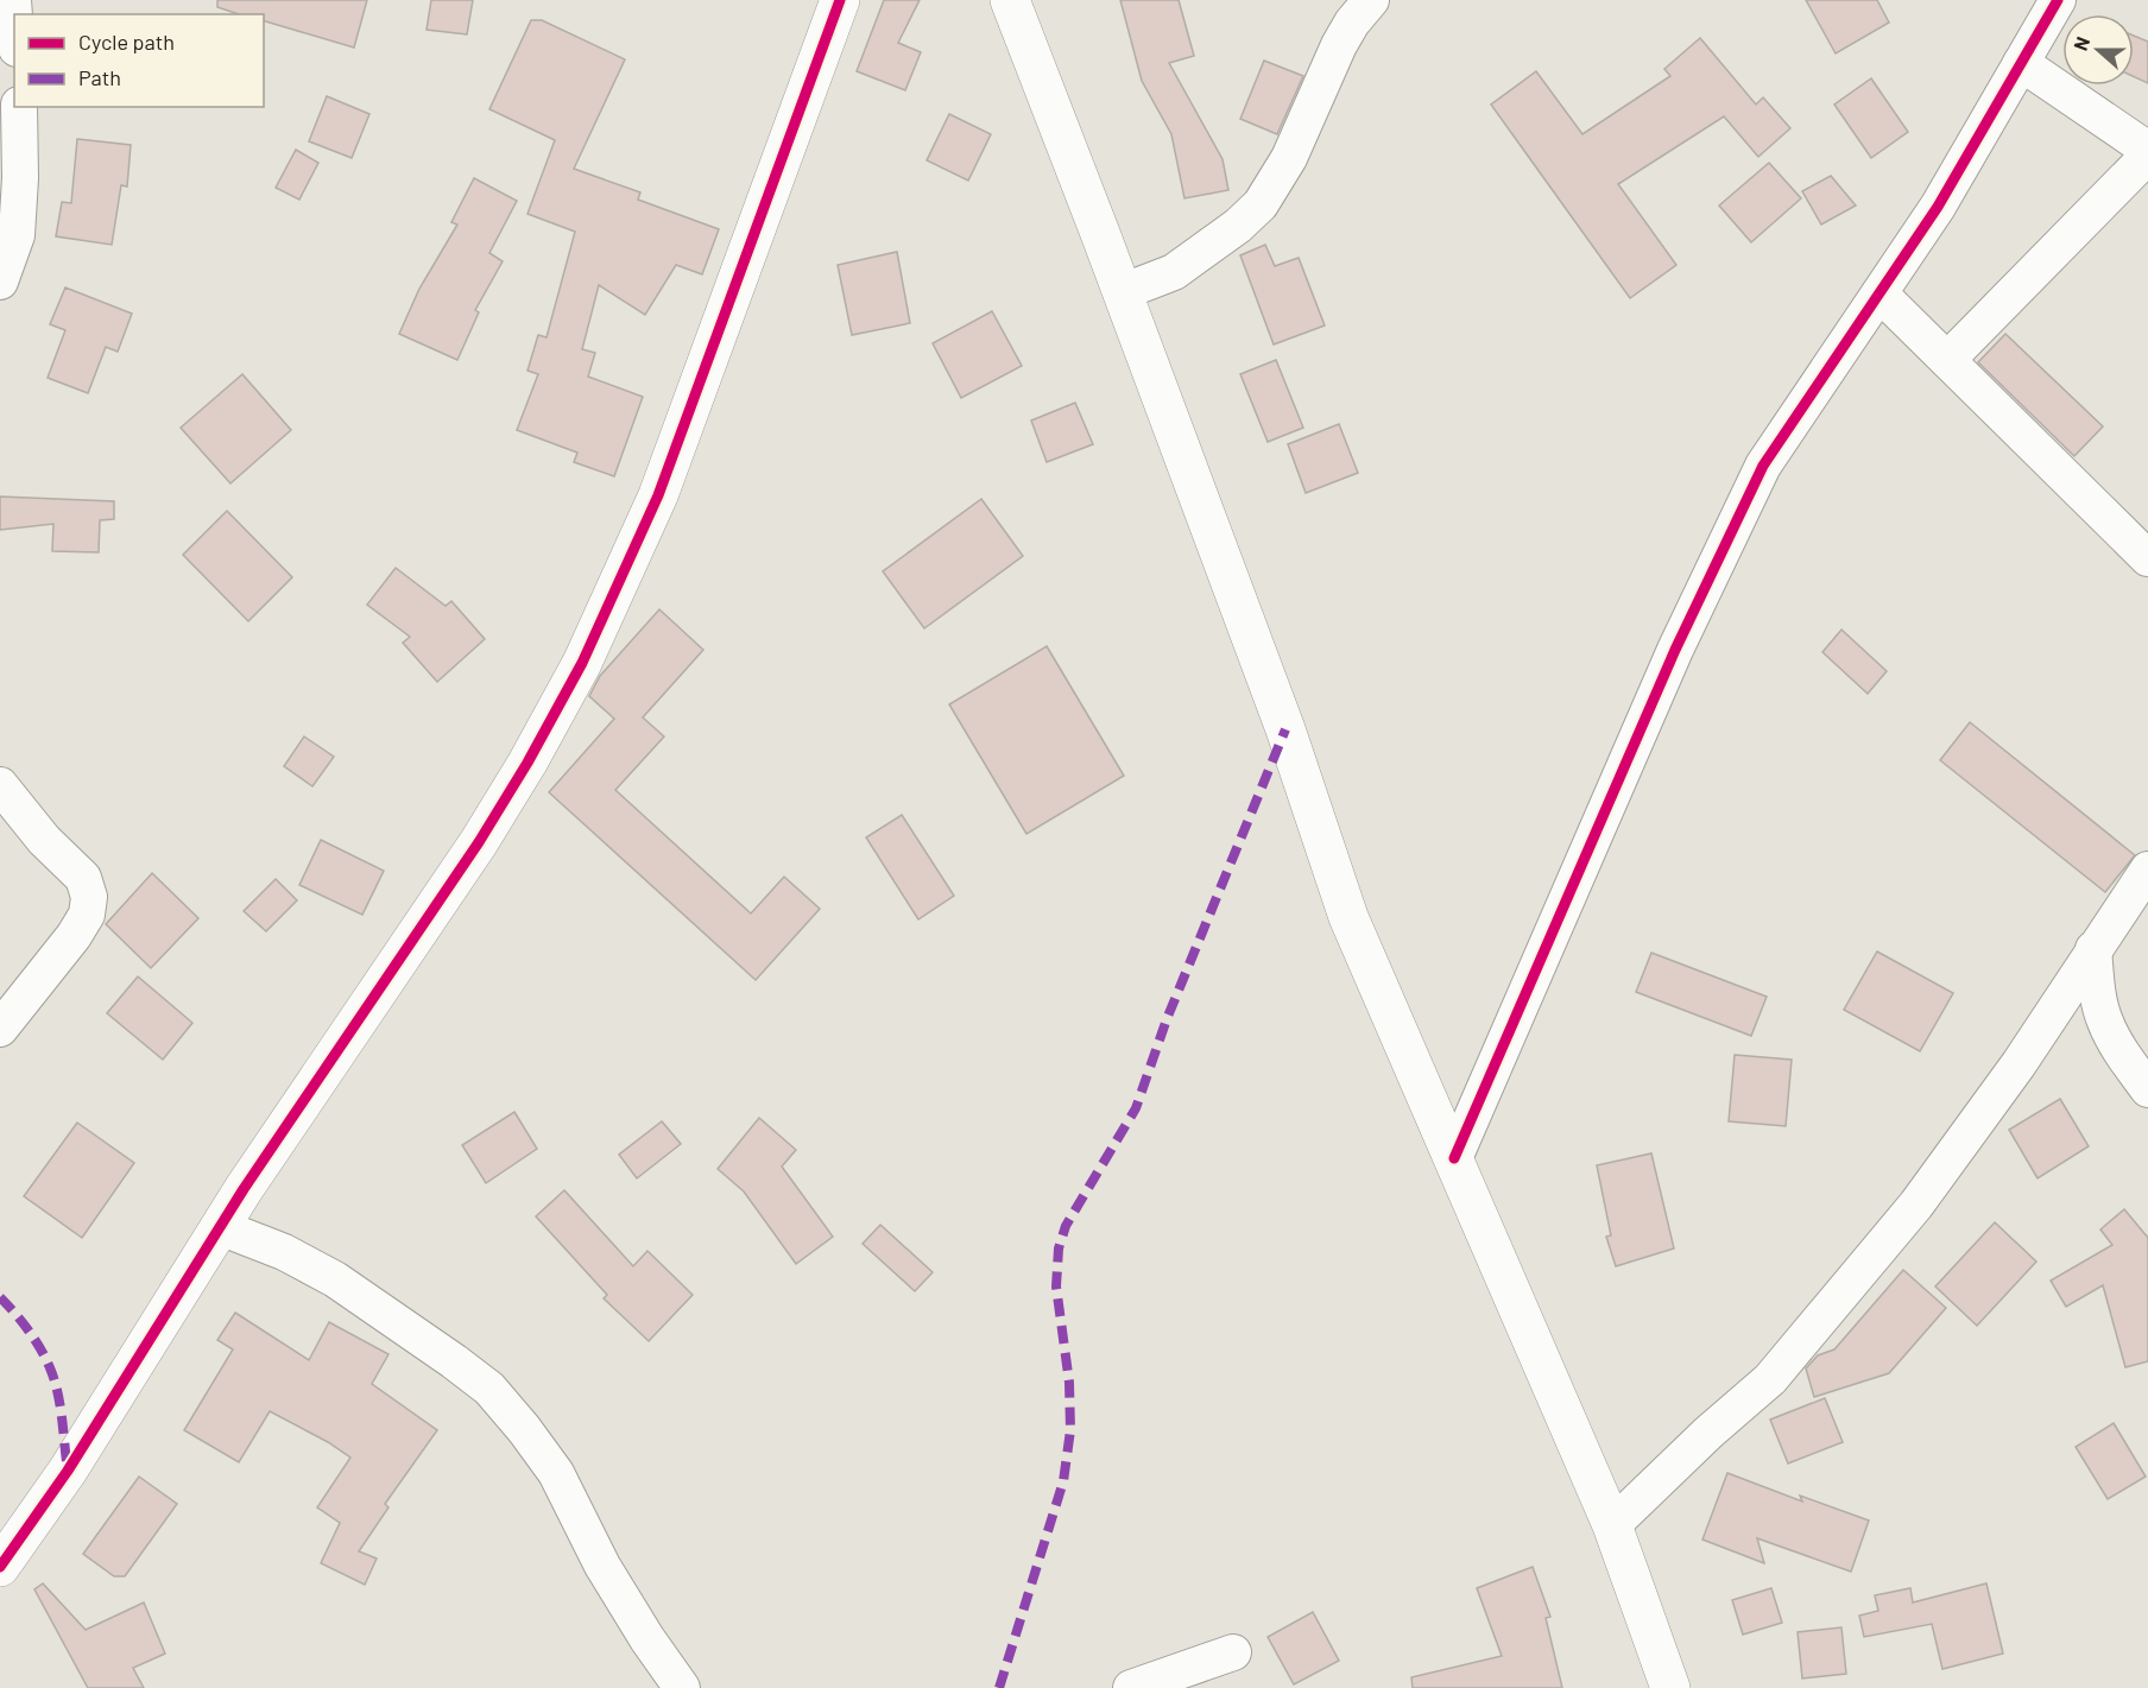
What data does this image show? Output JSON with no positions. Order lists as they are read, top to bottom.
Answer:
{
  "legend": ["Cycle path", "Path"],
  "north": "left"
}
